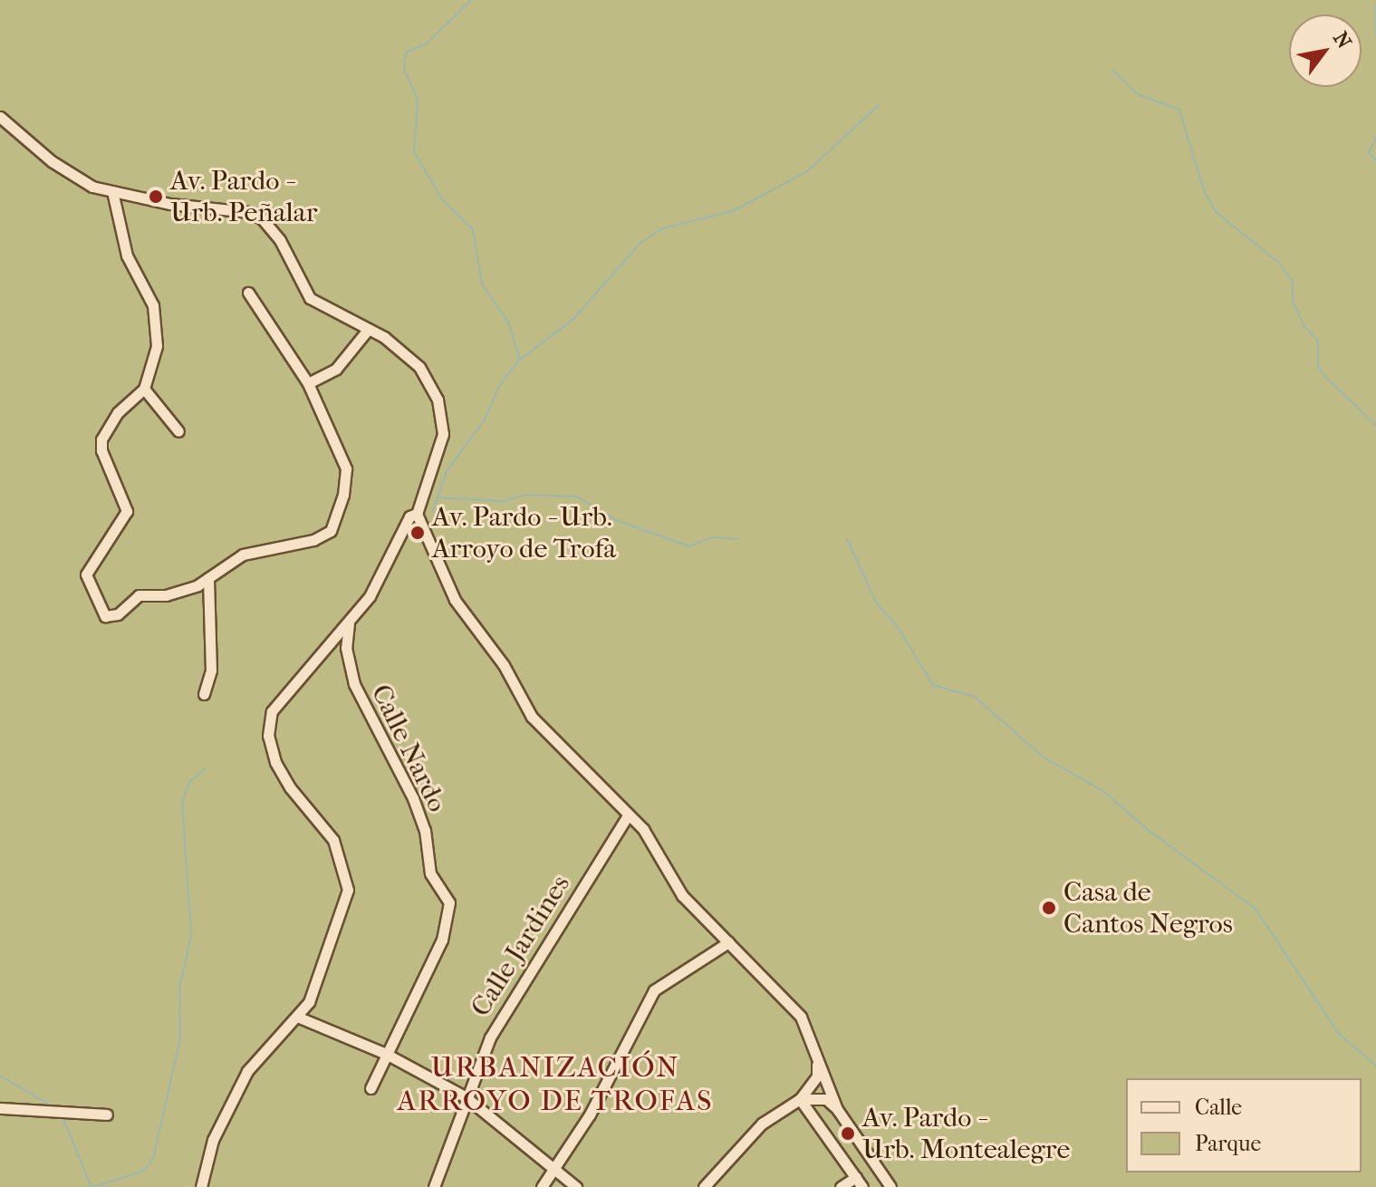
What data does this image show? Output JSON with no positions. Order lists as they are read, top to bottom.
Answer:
{
  "streets": {
    "street": ["Calle Nardo", "Calle Jardines"]
  },
  "districts": ["URBANIZACIÓN ARROYO DE TROFAS"],
  "places": [
    "Av. Pardo - Urb. Peñalar",
    "Av. Pardo - Urb. Arroyo de Trofa",
    "Casa de Cantos Negros",
    "Av. Pardo - Urb. Montealegre"
  ],
  "legend": ["Calle", "Parque"],
  "north": "top right"
}
